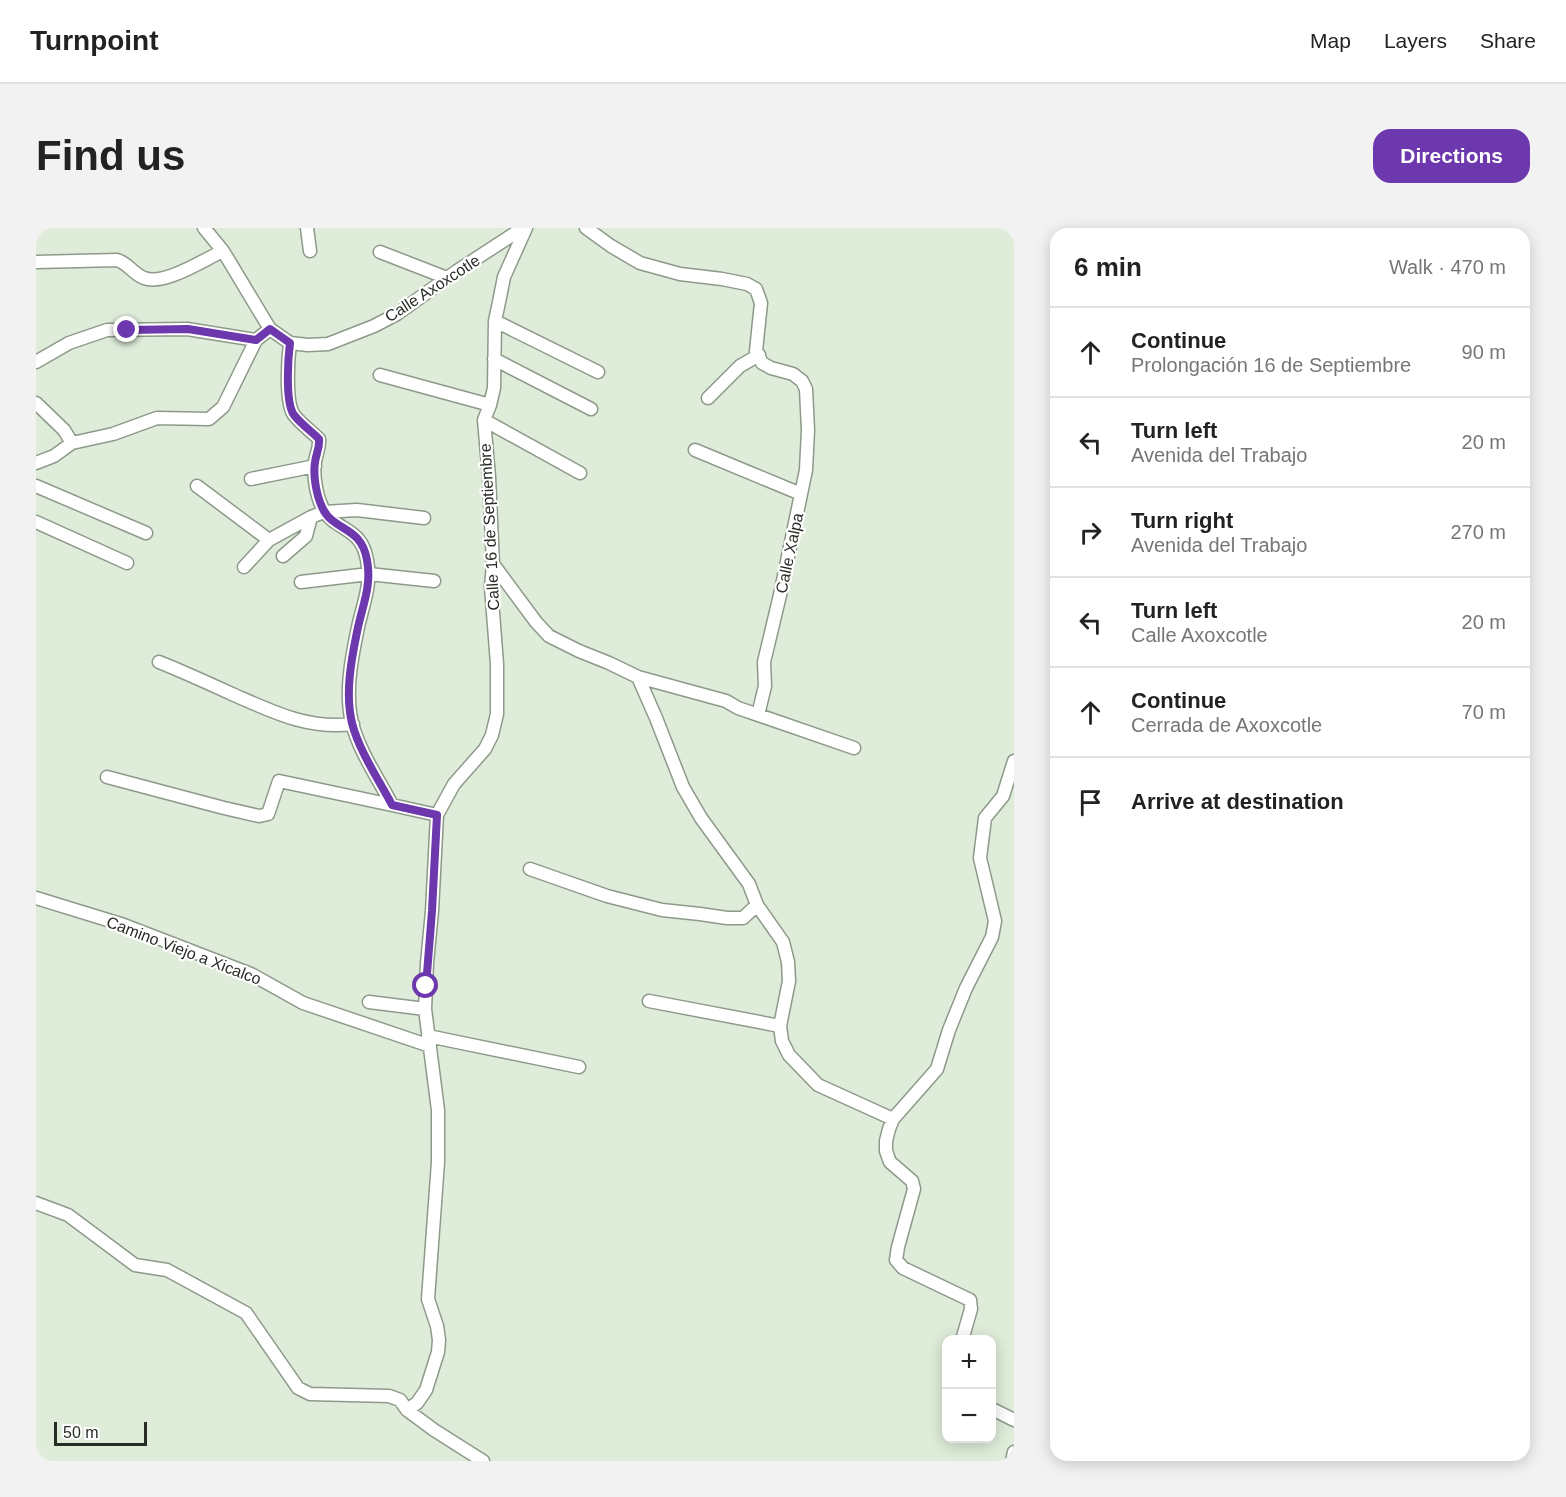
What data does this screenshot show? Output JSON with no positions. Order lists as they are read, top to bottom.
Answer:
{
  "streets": {
    "street": [
      "Calle Axoxcotle",
      "Calle 16 de Septiembre",
      "Calle Xalpa",
      "Camino Viejo a Xicalco"
    ]
  },
  "crossings": [
    ["Calle Axoxcotle", "Calle 16 de Septiembre"]
  ],
  "scale_bar": "50 m",
  "page": {
    "header": "Turnpoint",
    "nav": ["Map", "Layers", "Share"],
    "buttons": "Directions",
    "title": "Find us",
    "heading": ["6 min", "Walk · 470 m"],
    "list": [
      ["Continue", "Prolongación 16 de Septiembre", "90 m"],
      ["Turn left", "Avenida del Trabajo", "20 m"],
      ["Turn right", "Avenida del Trabajo", "270 m"],
      ["Turn left", "Calle Axoxcotle", "20 m"],
      ["Continue", "Cerrada de Axoxcotle", "70 m"],
      "Arrive at destination"
    ],
    "map_buttons": ["+", "−"],
    "scale": "50 m"
  }
}
